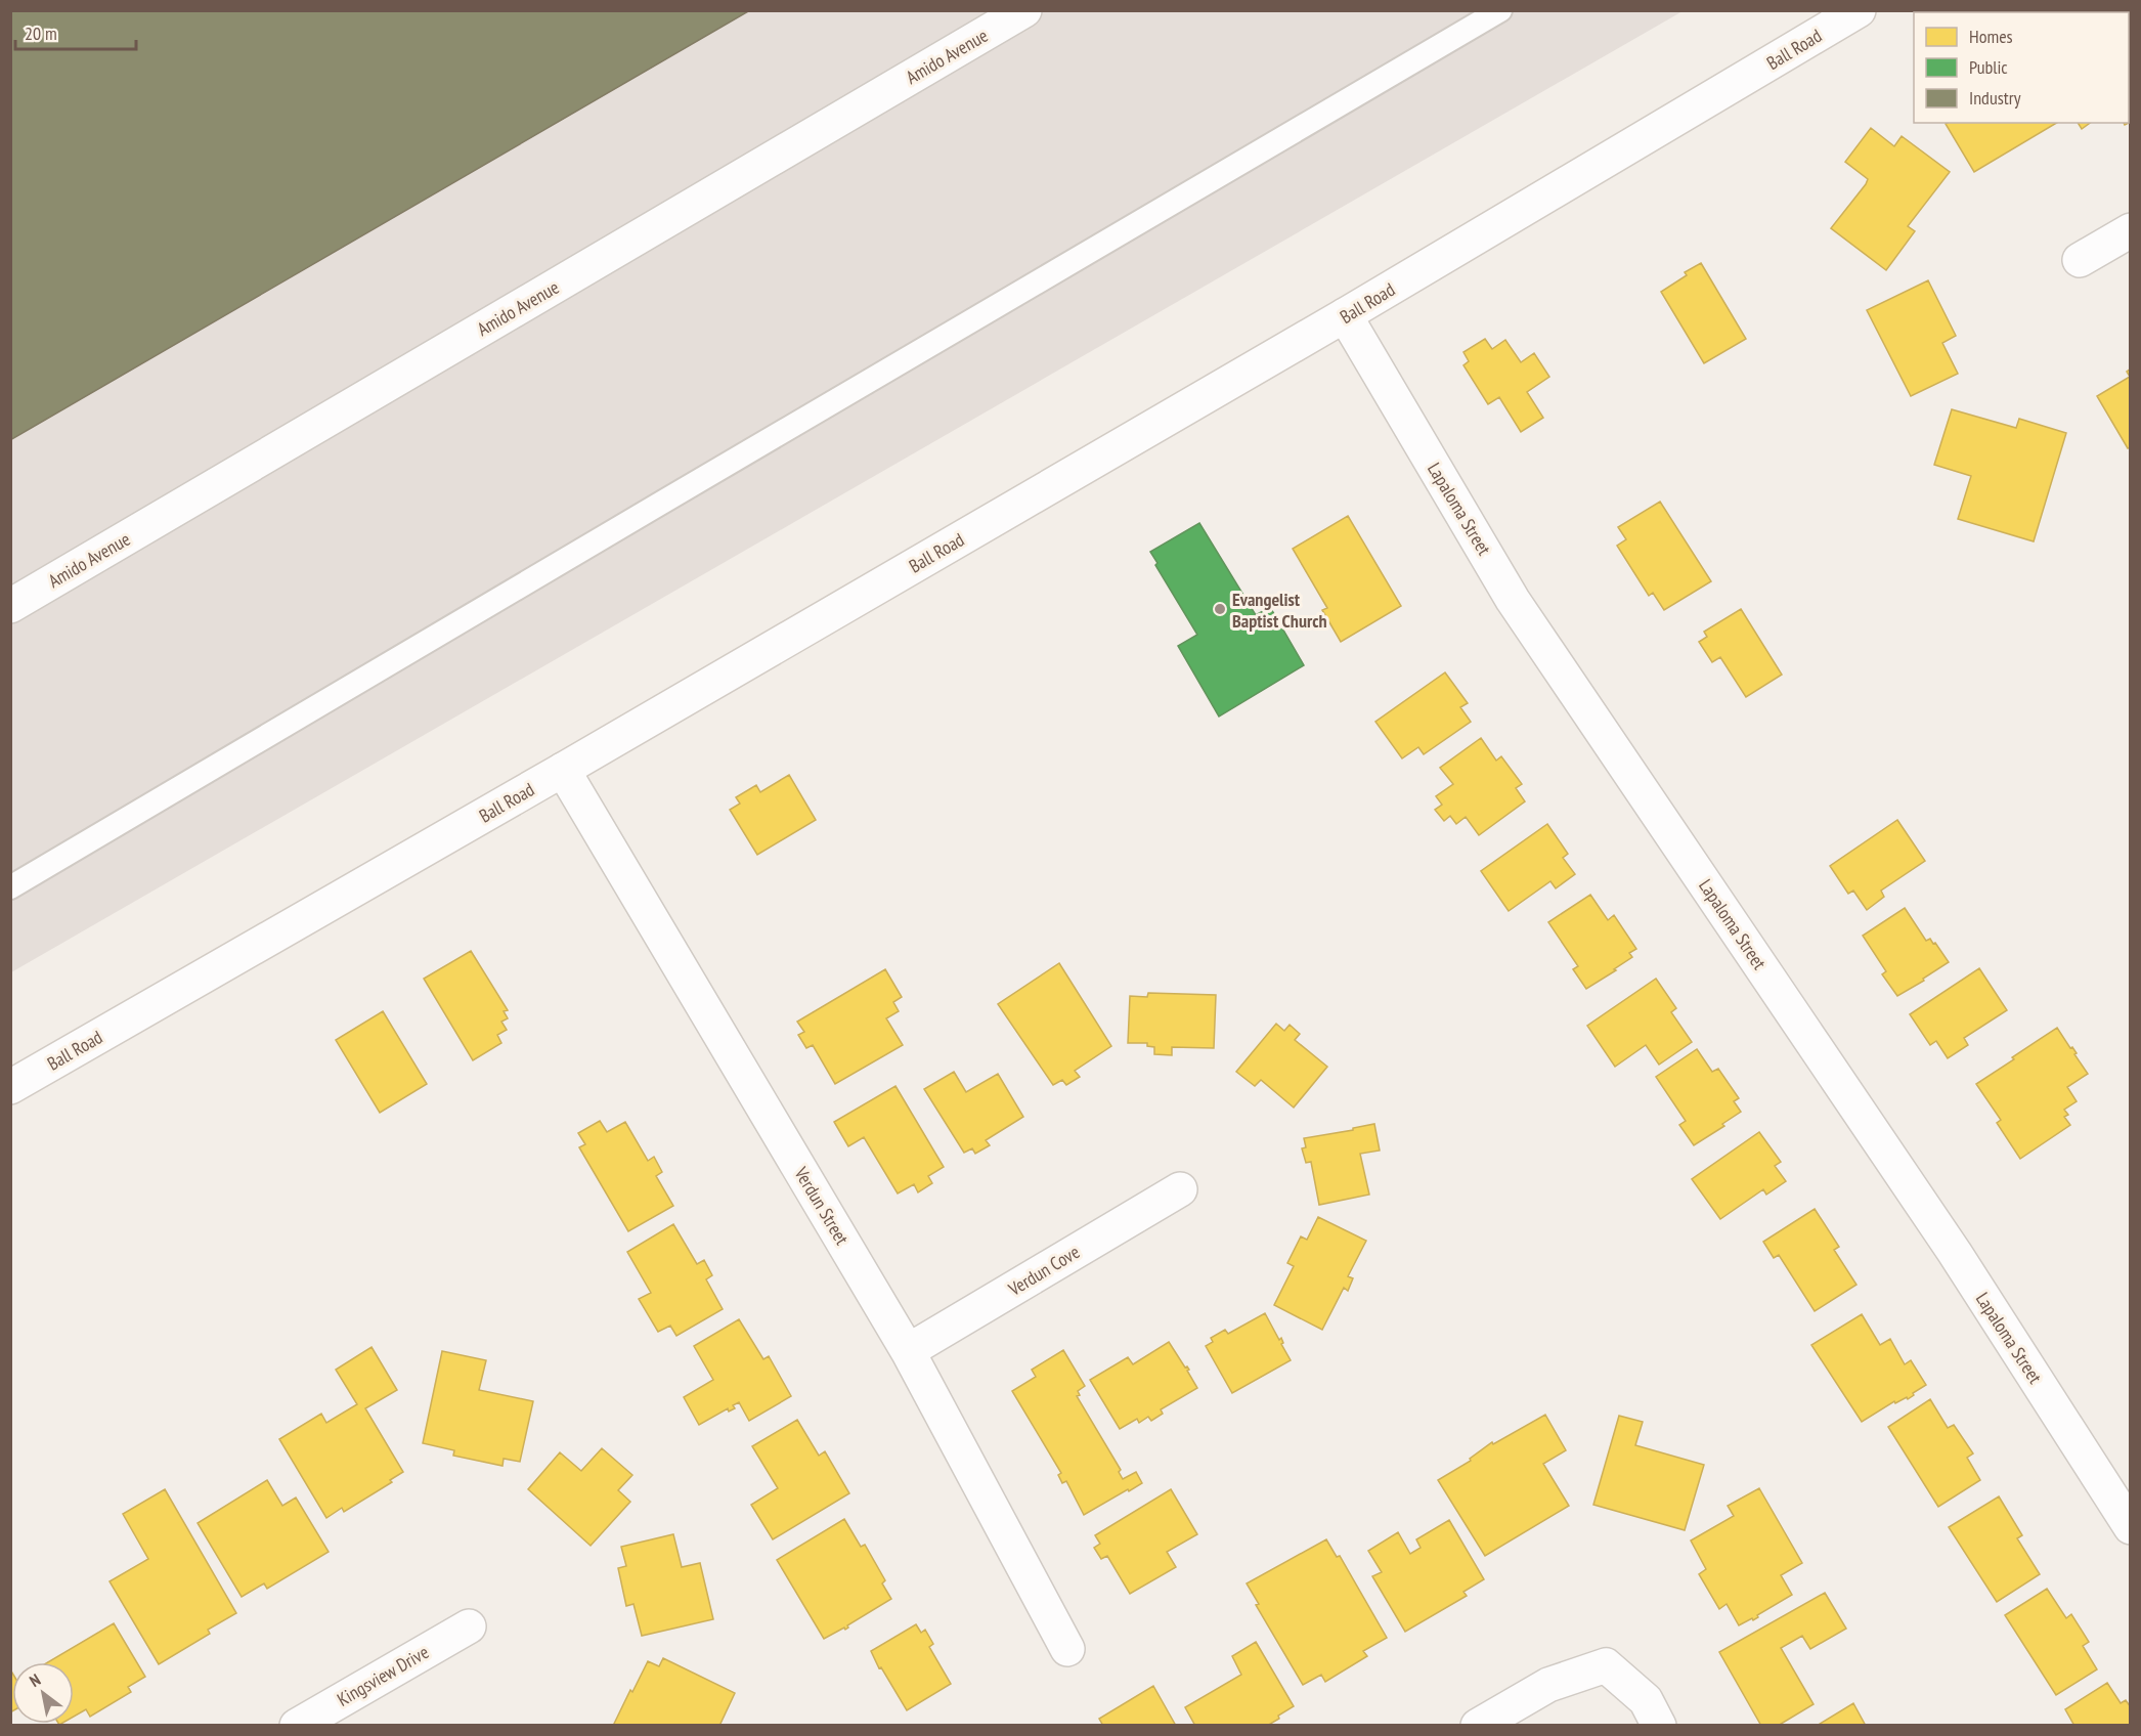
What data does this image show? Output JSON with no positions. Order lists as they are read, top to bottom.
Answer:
{
  "streets": {
    "street": [
      "Ball Road",
      "Amido Avenue",
      "Lapaloma Street",
      "Verdun Street",
      "Verdun Cove",
      "Kingsview Drive"
    ]
  },
  "crossings": [
    ["Ball Road", "Lapaloma Street"],
    ["Ball Road", "Verdun Street"],
    ["Verdun Street", "Verdun Cove"]
  ],
  "places": ["Evangelist Baptist Church"],
  "legend": ["Homes", "Public", "Industry"],
  "scale_bar": "20 m",
  "north": "top left"
}
